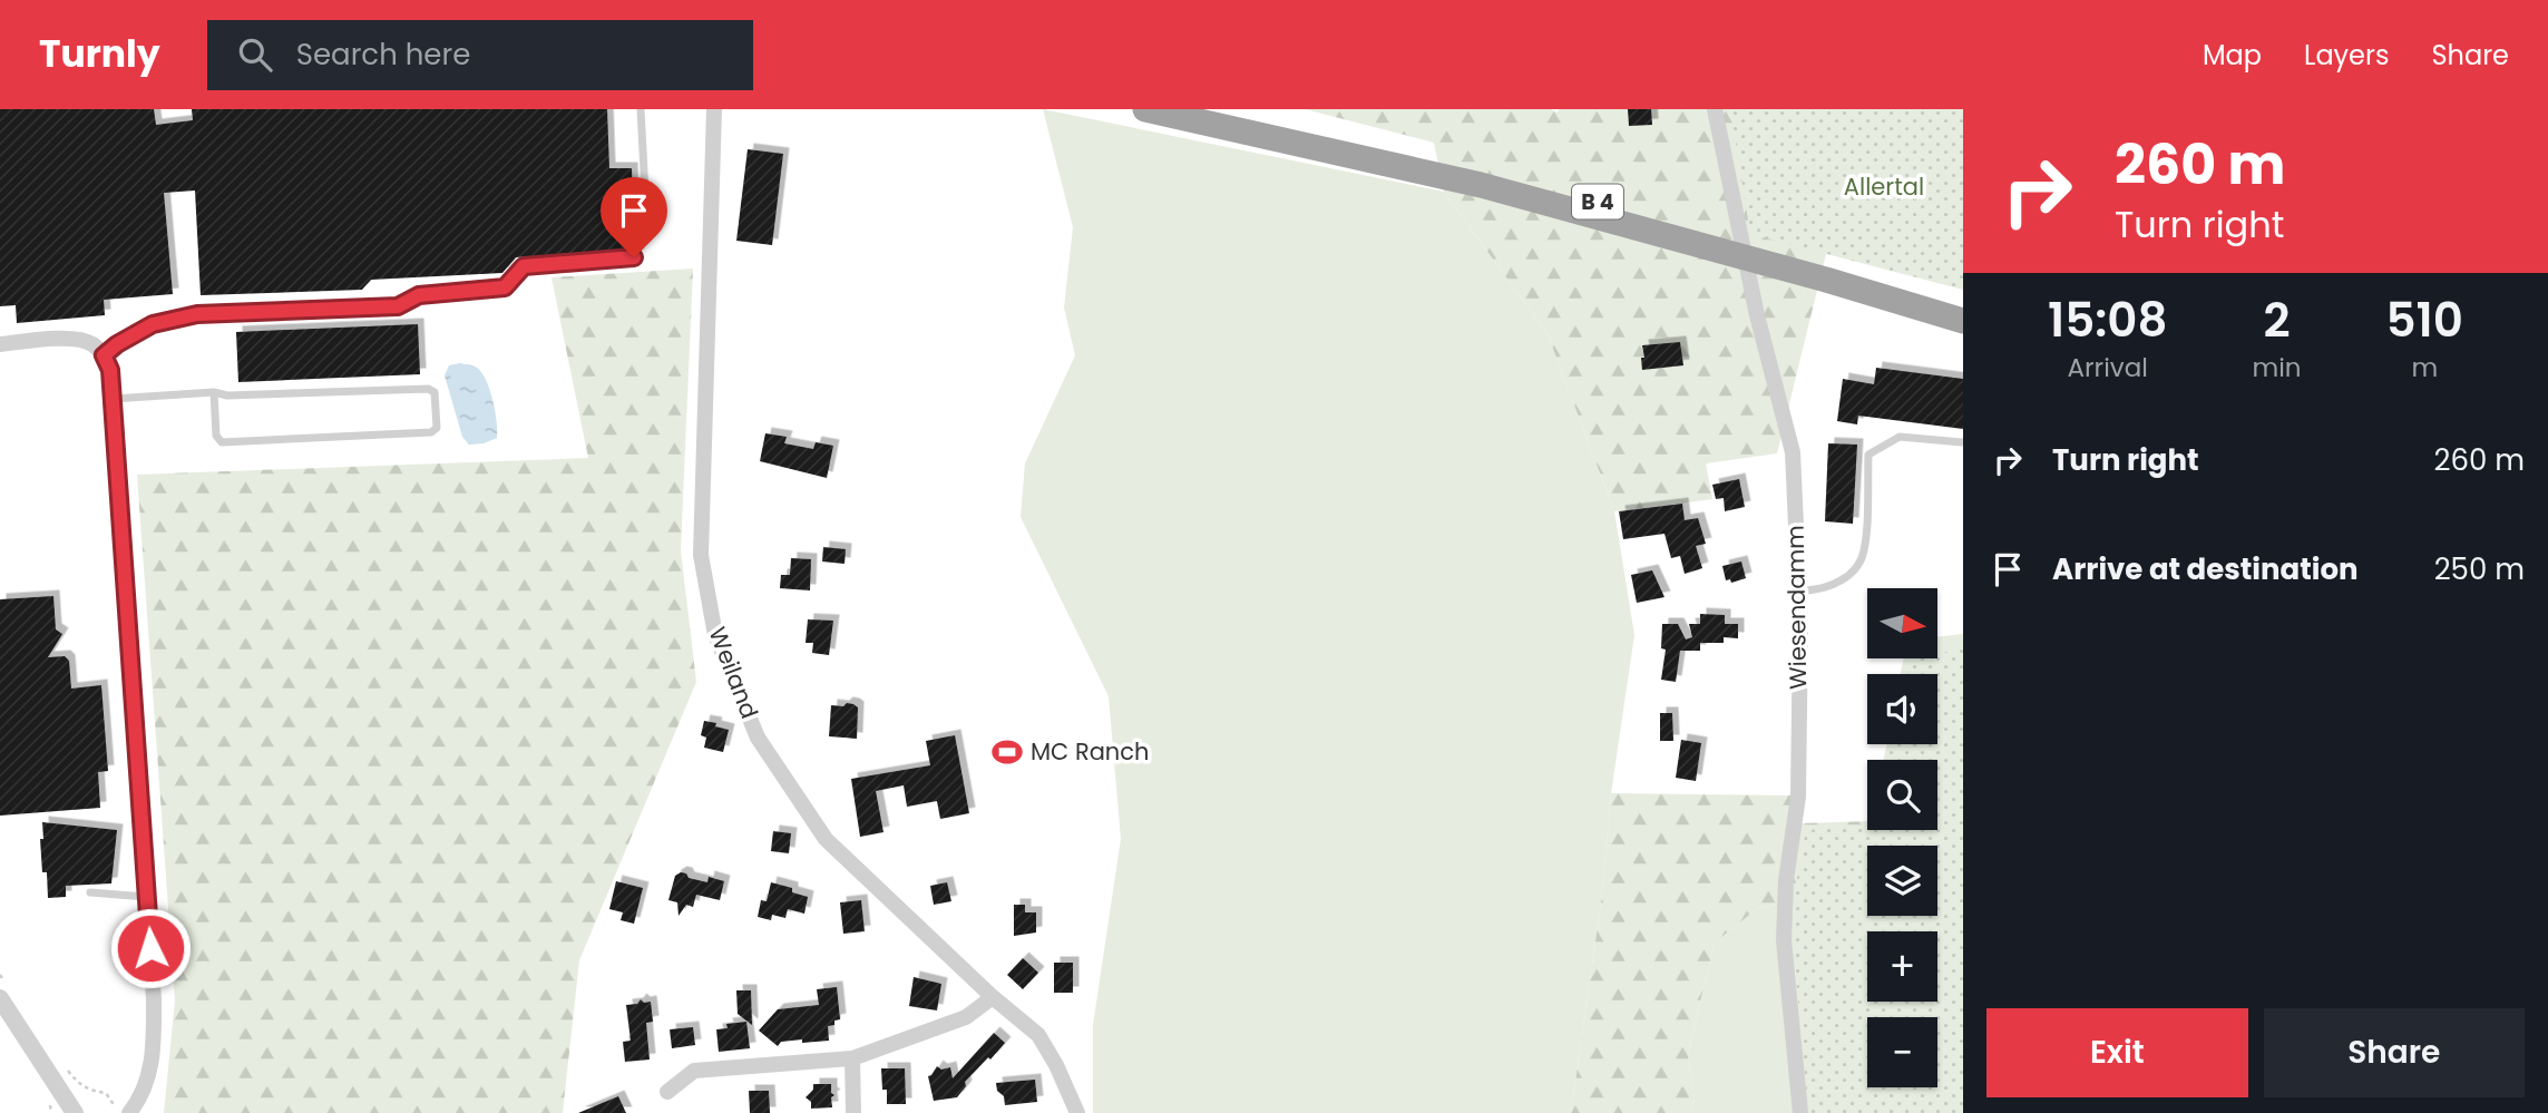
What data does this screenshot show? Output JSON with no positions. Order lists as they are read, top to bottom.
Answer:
{
  "streets": {
    "highway": ["B 4"],
    "street": ["Wiesendamm", "Weiland"]
  },
  "parks": ["Allertal"],
  "places": {
    "sports": ["MC Ranch"]
  },
  "north": "right",
  "page": {
    "header": "Turnly",
    "search": "Search here",
    "nav": ["Map", "Layers", "Share"],
    "turn": ["260 m", "Turn right"],
    "eta": [
      "15:08",
      "Arrival",
      "2",
      "min",
      "510",
      "m"
    ],
    "list": [
      {
        "name": "Turn right",
        "value": "260 m"
      },
      {
        "name": "Arrive at destination",
        "value": "250 m"
      }
    ],
    "map_buttons": ["+", "−"],
    "buttons": ["Exit", "Share"]
  }
}
